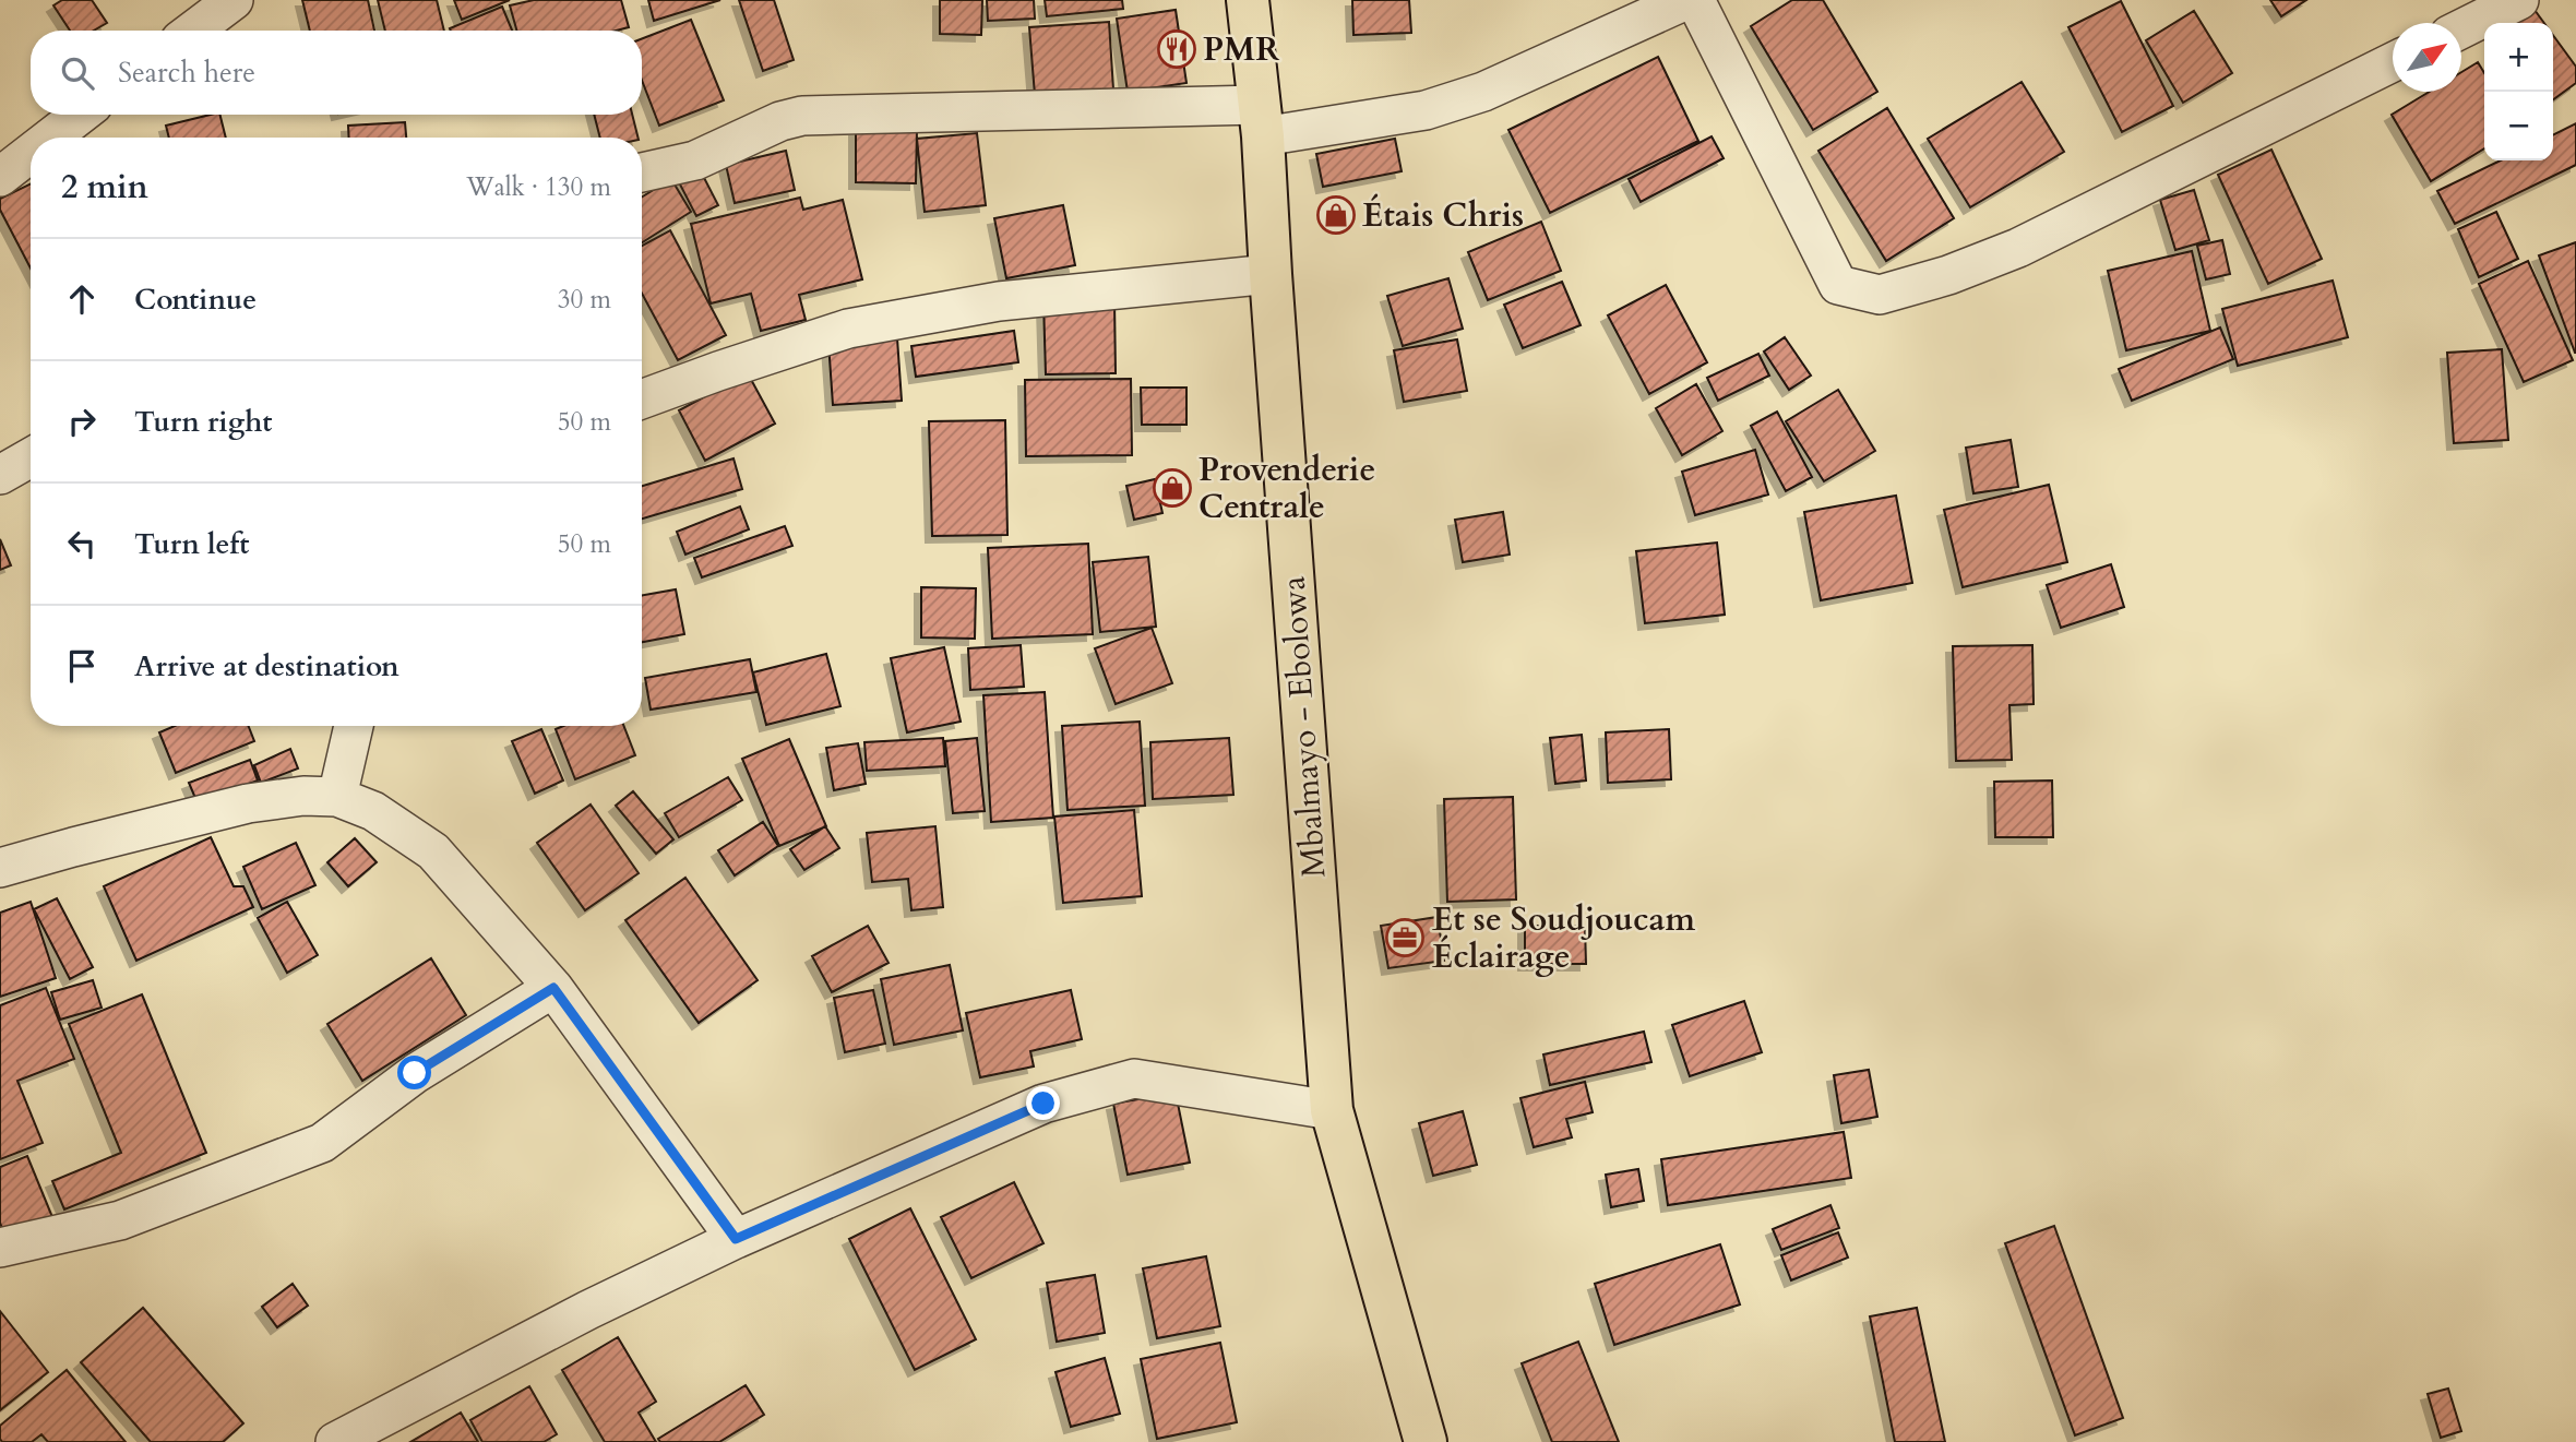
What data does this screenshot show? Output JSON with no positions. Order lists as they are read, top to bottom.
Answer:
{
  "streets": {
    "highway": ["Mbalmayo - Ebolowa"]
  },
  "places": {
    "restaurant": ["PMR"],
    "shop": ["Étais Chris", "Provenderie Centrale"],
    "office": ["Et se Soudjoucam Éclairage"]
  },
  "north": "top right",
  "page": {
    "map_buttons": ["+", "−"],
    "search": "Search here",
    "heading": ["2 min", "Walk · 130 m"],
    "list": [
      ["Continue", "30 m"],
      ["Turn right", "50 m"],
      ["Turn left", "50 m"],
      "Arrive at destination"
    ]
  }
}
